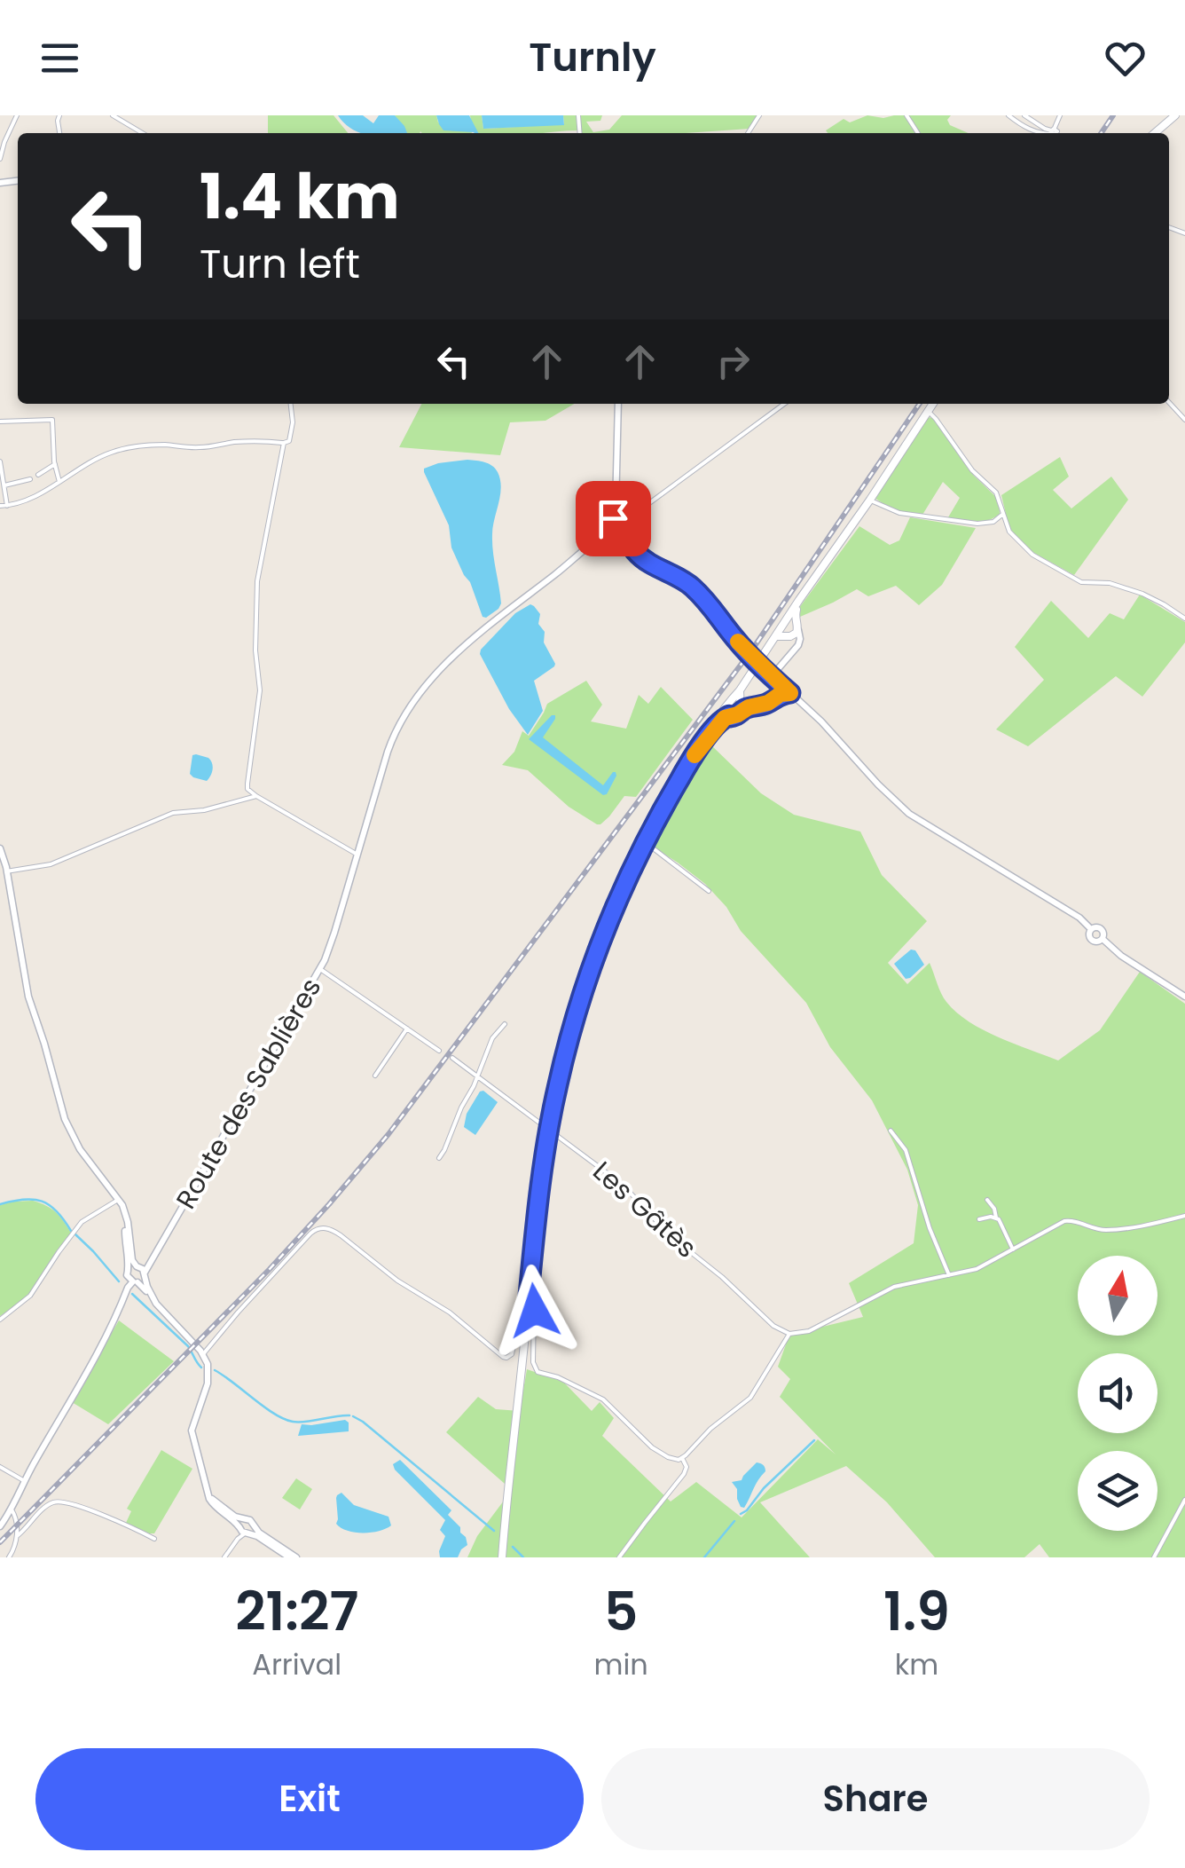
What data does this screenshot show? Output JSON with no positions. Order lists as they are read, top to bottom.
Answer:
{
  "streets": {
    "street": ["Route des Sablières", "Les Gâtès"]
  },
  "north": "top",
  "page": {
    "header": "Turnly",
    "turn": ["1.4 km", "Turn left"],
    "eta": [
      "21:27",
      "Arrival",
      "5",
      "min",
      "1.9",
      "km"
    ],
    "buttons": ["Exit", "Share"]
  }
}
